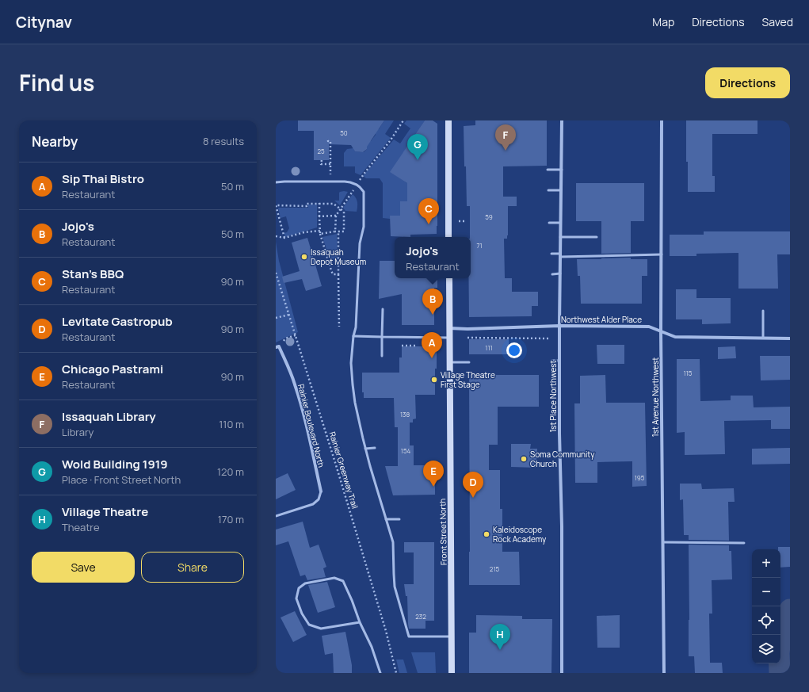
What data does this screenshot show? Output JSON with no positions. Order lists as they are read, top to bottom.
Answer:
{
  "streets": {
    "main road": ["Front Street North"],
    "street": [
      "Northwest Alder Place",
      "1st Place Northwest",
      "1st Avenue Northwest",
      "Rainier Boulevard North"
    ],
    "path": ["Rainier Greenway Trail"]
  },
  "crossings": [
    ["Northwest Alder Place", "1st Place Northwest"],
    ["Northwest Alder Place", "1st Avenue Northwest"],
    ["Northwest Alder Place", "Front Street North"]
  ],
  "places": [
    "Issaquah Depot Museum",
    "Village Theatre First Stage",
    "Soma Community Church",
    "Kaleidoscope Rock Academy"
  ],
  "house_numbers": [
    "50",
    "25",
    "59",
    "71",
    "111",
    "115",
    "138",
    "154",
    "195",
    "215",
    "232"
  ],
  "page": {
    "header": "Citynav",
    "nav": ["Map", "Directions", "Saved"],
    "title": "Find us",
    "buttons": [
      "Directions",
      ["Save", "Share"]
    ],
    "heading": ["Nearby", "8 results"],
    "pins": [
      "F",
      "G",
      "C",
      "B",
      "A",
      "E",
      "D",
      "H"
    ],
    "list": [
      {
        "mark": "A",
        "name": "Sip Thai Bistro",
        "note": "Restaurant",
        "value": "50 m"
      },
      {
        "mark": "B",
        "name": "Jojo's",
        "note": "Restaurant",
        "value": "50 m"
      },
      {
        "mark": "C",
        "name": "Stan's BBQ",
        "note": "Restaurant",
        "value": "90 m"
      },
      {
        "mark": "D",
        "name": "Levitate Gastropub",
        "note": "Restaurant",
        "value": "90 m"
      },
      {
        "mark": "E",
        "name": "Chicago Pastrami",
        "note": "Restaurant",
        "value": "90 m"
      },
      {
        "mark": "F",
        "name": "Issaquah Library",
        "note": "Library",
        "value": "110 m"
      },
      {
        "mark": "G",
        "name": "Wold Building 1919",
        "note": "Place · Front Street North",
        "value": "120 m"
      },
      {
        "mark": "H",
        "name": "Village Theatre",
        "note": "Theatre",
        "value": "170 m"
      }
    ],
    "popup": ["Jojo's", "Restaurant"],
    "map_buttons": ["+", "−"]
  }
}
